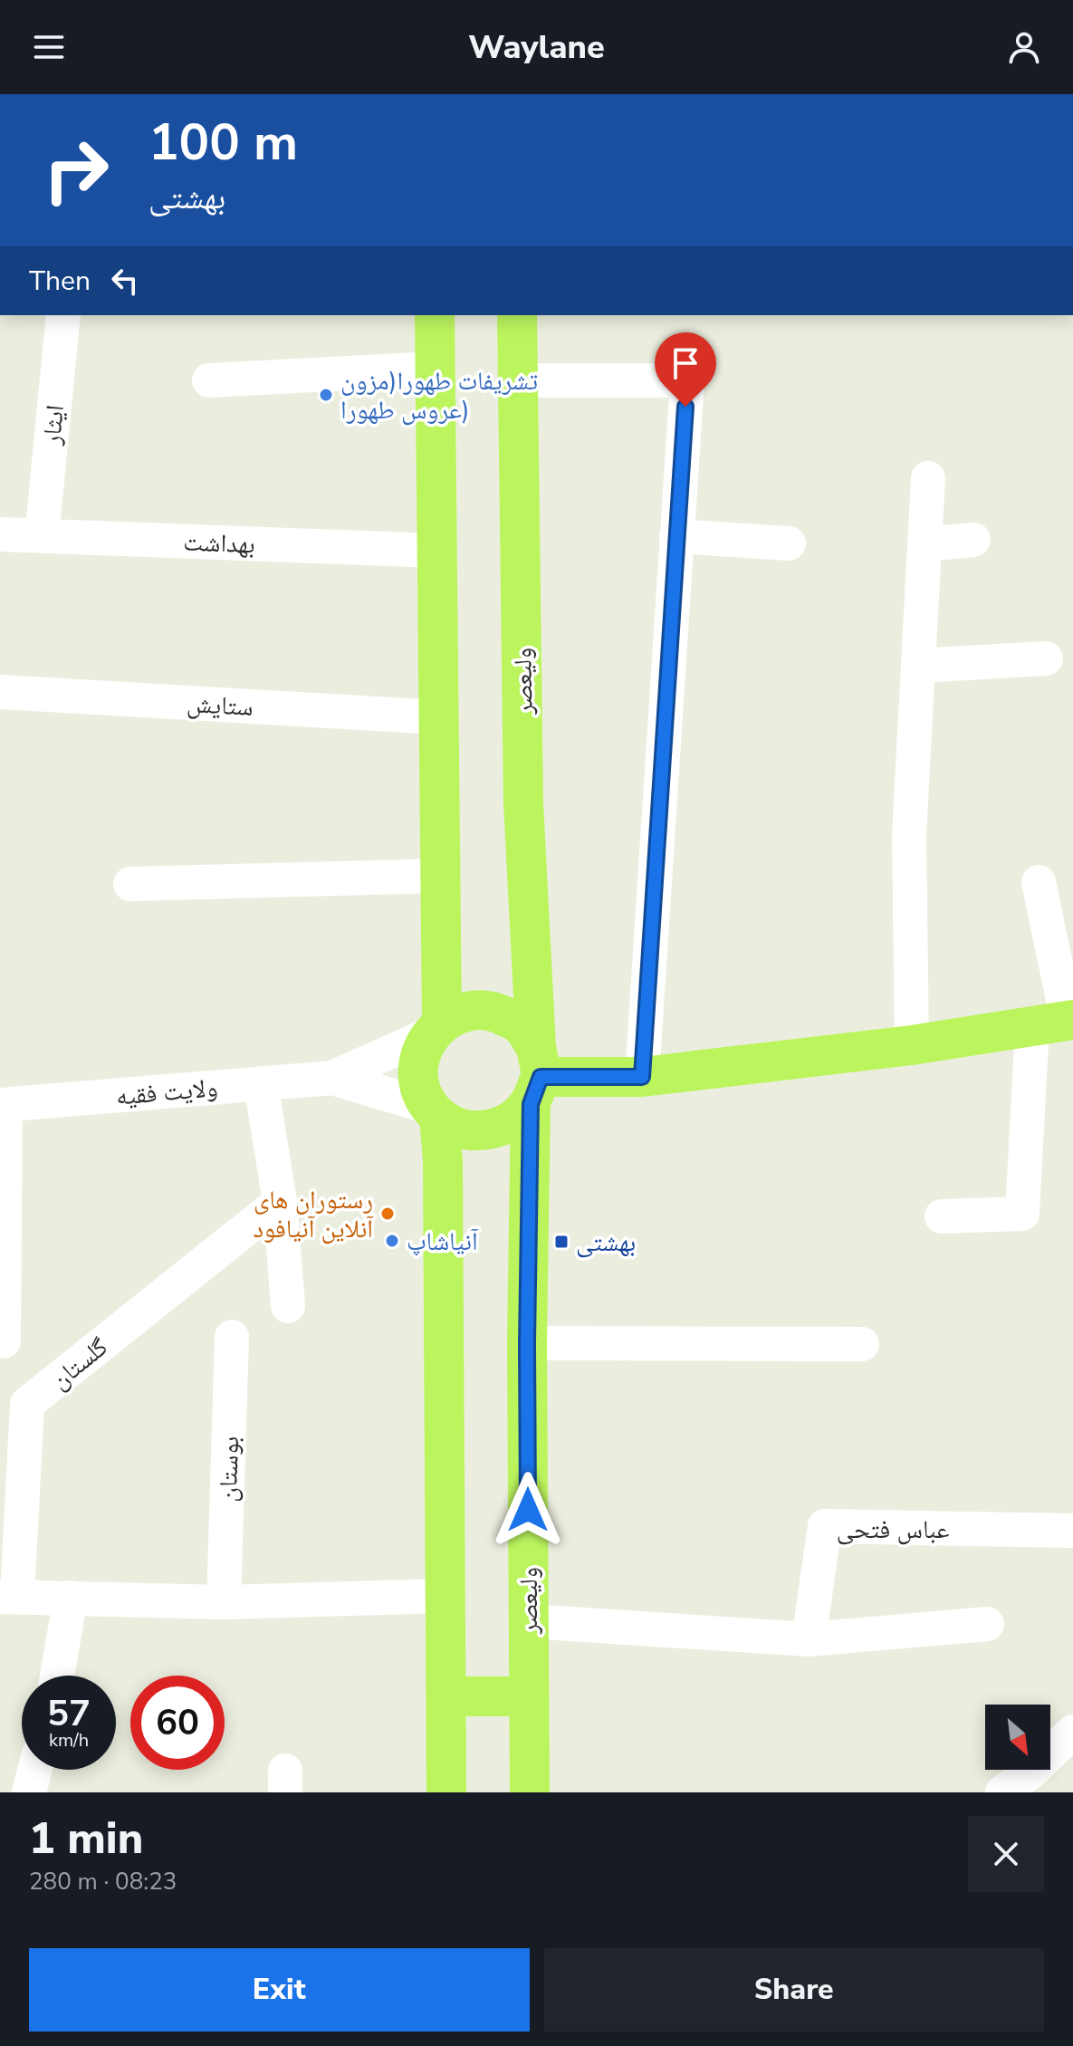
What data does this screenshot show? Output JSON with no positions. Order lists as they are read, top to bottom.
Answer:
{
  "streets": {
    "main road": ["ولیعصر"],
    "street": [
      "ایثار",
      "بهداشت",
      "ستایش",
      "ولایت فقیه",
      "گلستان",
      "بوستان",
      "عباس فتحی"
    ]
  },
  "crossings": [
    ["ایثار", "بهداشت"],
    ["ولیعصر", "ولایت فقیه"]
  ],
  "places": {
    "other": ["تشریفات طهورا(مزون عروس طهورا)", "رستوران های آنلاین آنیافود", "آنیاشاپ"],
    "transit": ["بهشتی"]
  },
  "north": "bottom right",
  "page": {
    "header": "Waylane",
    "turn": ["100 m", "بهشتی"],
    "then": "Then",
    "speed": "57 km/h",
    "limit": "60",
    "heading": ["1 min", "280 m · 08:23"],
    "buttons": ["Exit", "Share"]
  }
}
